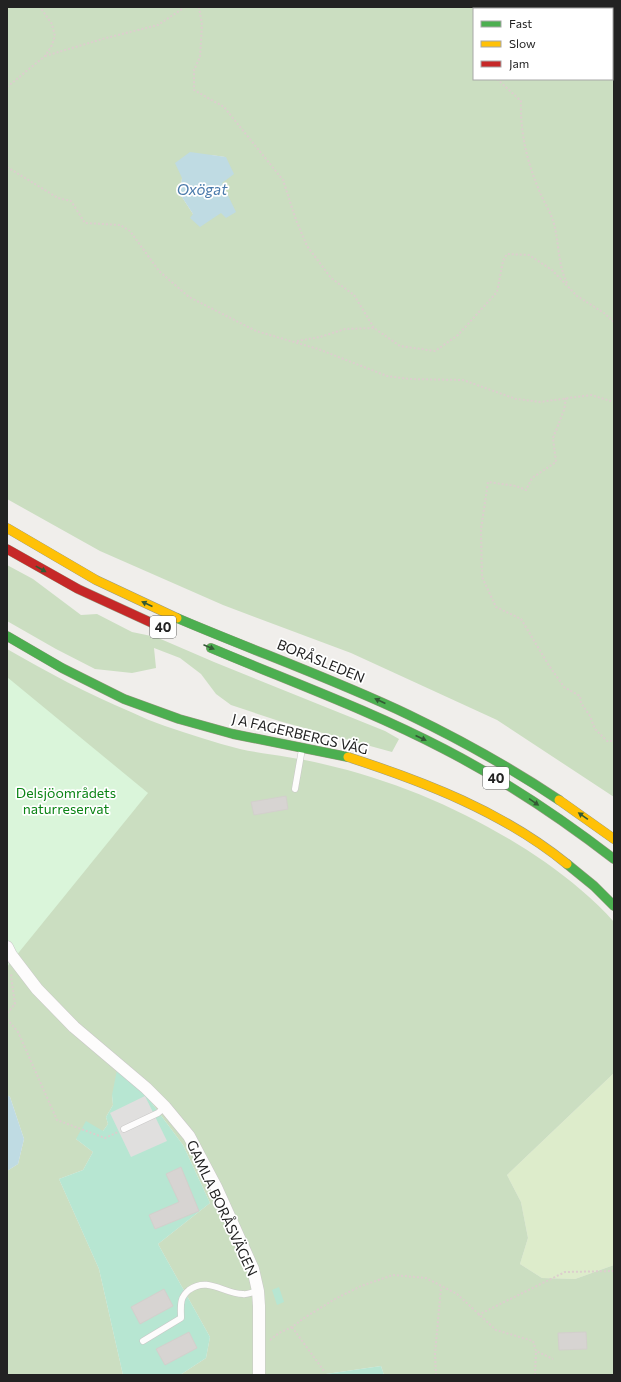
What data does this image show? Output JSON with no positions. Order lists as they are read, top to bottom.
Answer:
{
  "streets": {
    "main road": ["40", "BORÅSLEDEN", "J A FAGERBERGS VÄG"],
    "street": ["GAMLA BORÅSVÄGEN"]
  },
  "water": ["Oxögat"],
  "parks": ["Delsjöområdets naturreservat"],
  "legend": ["Fast", "Slow", "Jam"]
}
